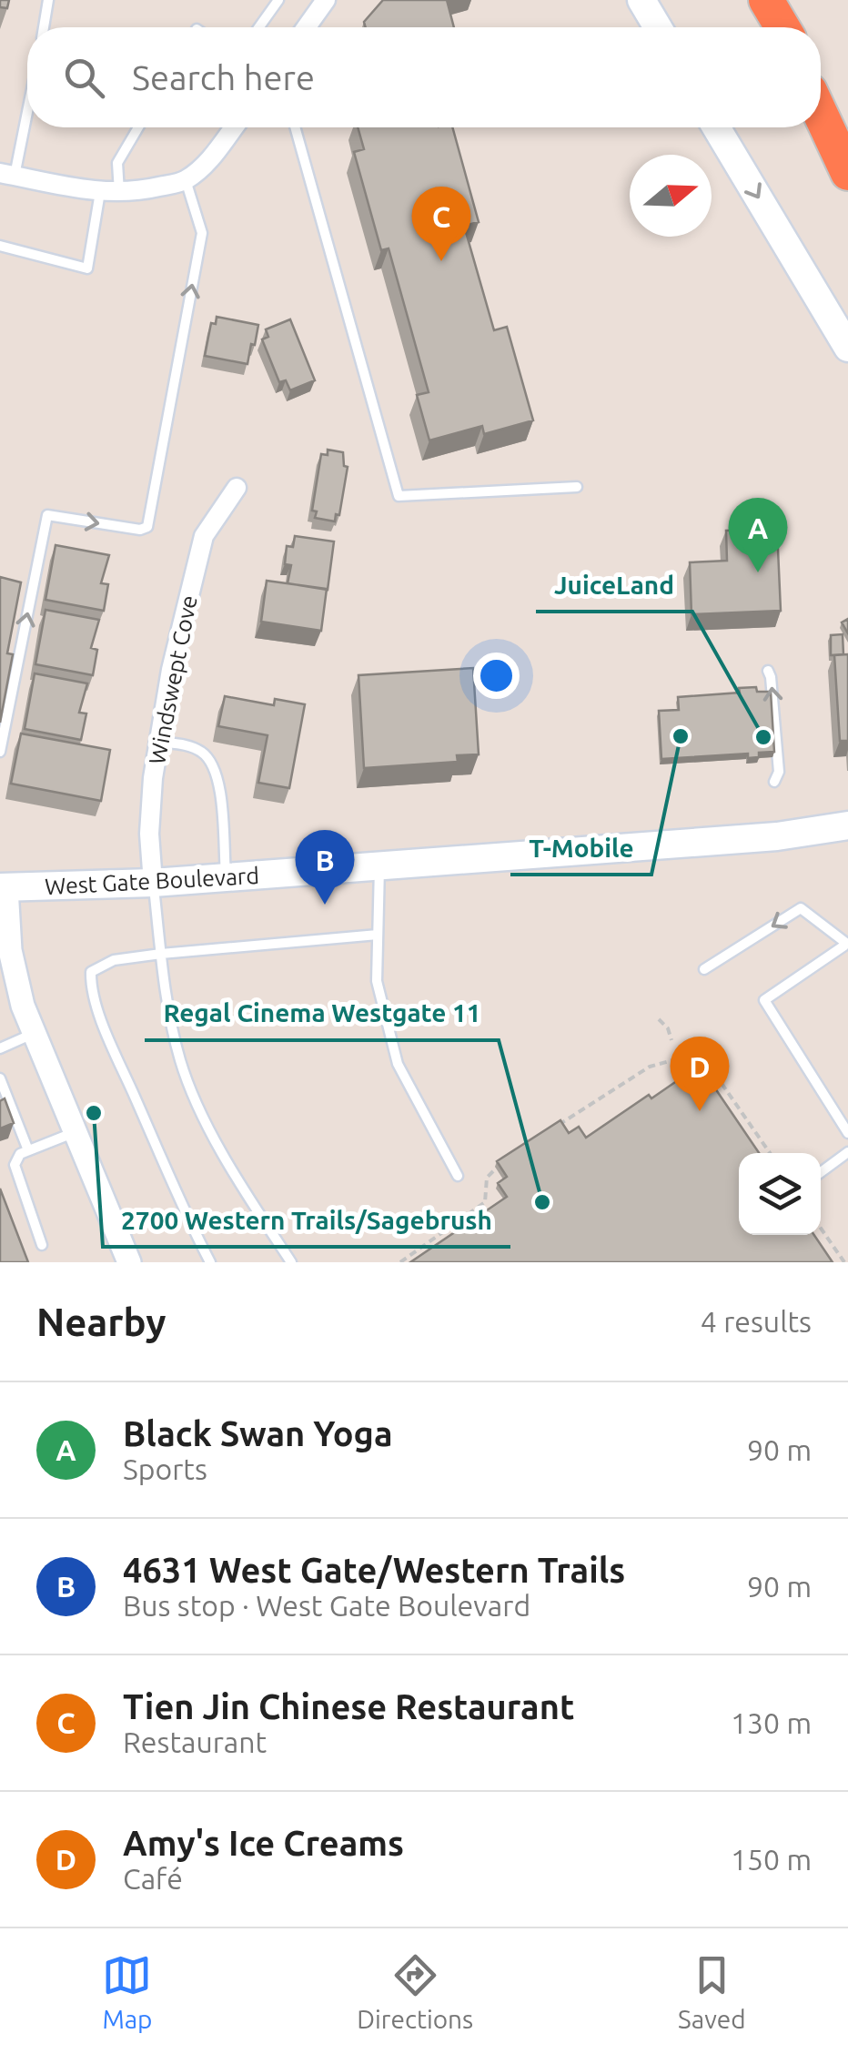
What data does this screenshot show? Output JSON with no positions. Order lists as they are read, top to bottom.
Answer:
{
  "streets": {
    "main road": ["West Gate Boulevard"],
    "street": ["Windswept Cove"]
  },
  "crossings": [
    ["Windswept Cove", "West Gate Boulevard"]
  ],
  "places": [
    "T-Mobile",
    "JuiceLand",
    "2700 Western Trails/Sagebrush",
    "Regal Cinema Westgate 11"
  ],
  "north": "right",
  "page": {
    "search": "Search here",
    "pins": [
      "C",
      "A",
      "B",
      "D"
    ],
    "heading": ["Nearby", "4 results"],
    "list": [
      {
        "mark": "A",
        "name": "Black Swan Yoga",
        "note": "Sports",
        "value": "90 m"
      },
      {
        "mark": "B",
        "name": "4631 West Gate/Western Trails",
        "note": "Bus stop · West Gate Boulevard",
        "value": "90 m"
      },
      {
        "mark": "C",
        "name": "Tien Jin Chinese Restaurant",
        "note": "Restaurant",
        "value": "130 m"
      },
      {
        "mark": "D",
        "name": "Amy's Ice Creams",
        "note": "Café",
        "value": "150 m"
      }
    ],
    "nav": ["Map", "Directions", "Saved"]
  }
}
